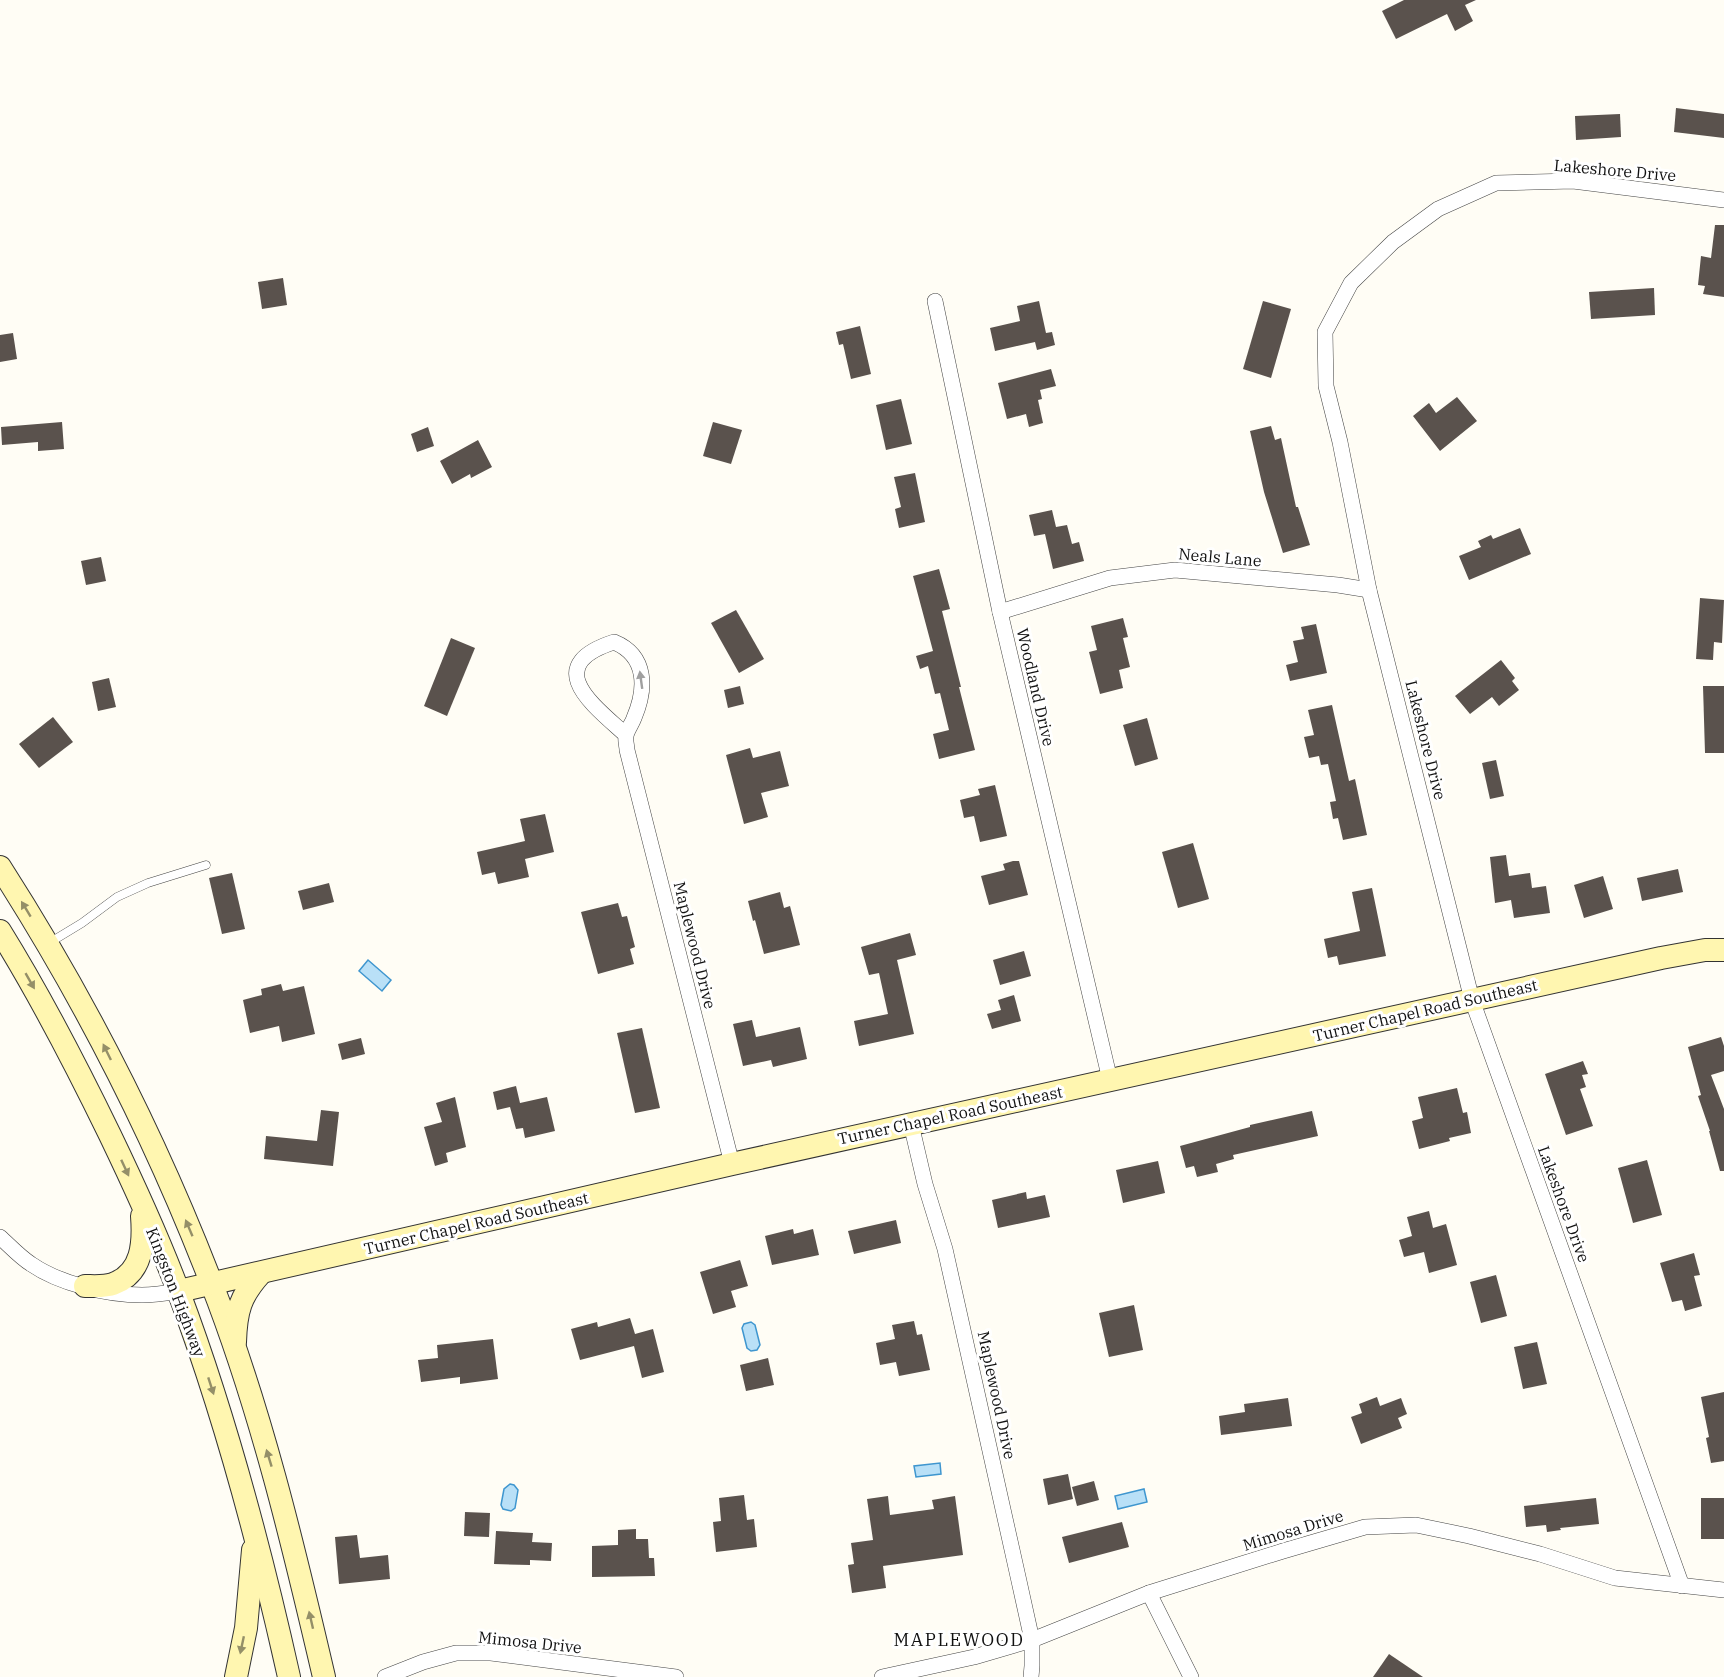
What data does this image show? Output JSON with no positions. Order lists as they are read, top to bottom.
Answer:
{
  "streets": {
    "main road": ["Turner Chapel Road Southeast", "Kingston Highway"],
    "street": [
      "Lakeshore Drive",
      "Neals Lane",
      "Woodland Drive",
      "Maplewood Drive",
      "Mimosa Drive"
    ]
  },
  "crossings": [
    ["Lakeshore Drive", "Neals Lane"],
    ["Lakeshore Drive", "Turner Chapel Road Southeast"],
    ["Lakeshore Drive", "Mimosa Drive"],
    ["Neals Lane", "Woodland Drive"],
    ["Woodland Drive", "Turner Chapel Road Southeast"],
    ["Maplewood Drive", "Turner Chapel Road Southeast"],
    ["Maplewood Drive", "Mimosa Drive"],
    ["Turner Chapel Road Southeast", "Kingston Highway"]
  ],
  "districts": ["MAPLEWOOD"]
}
